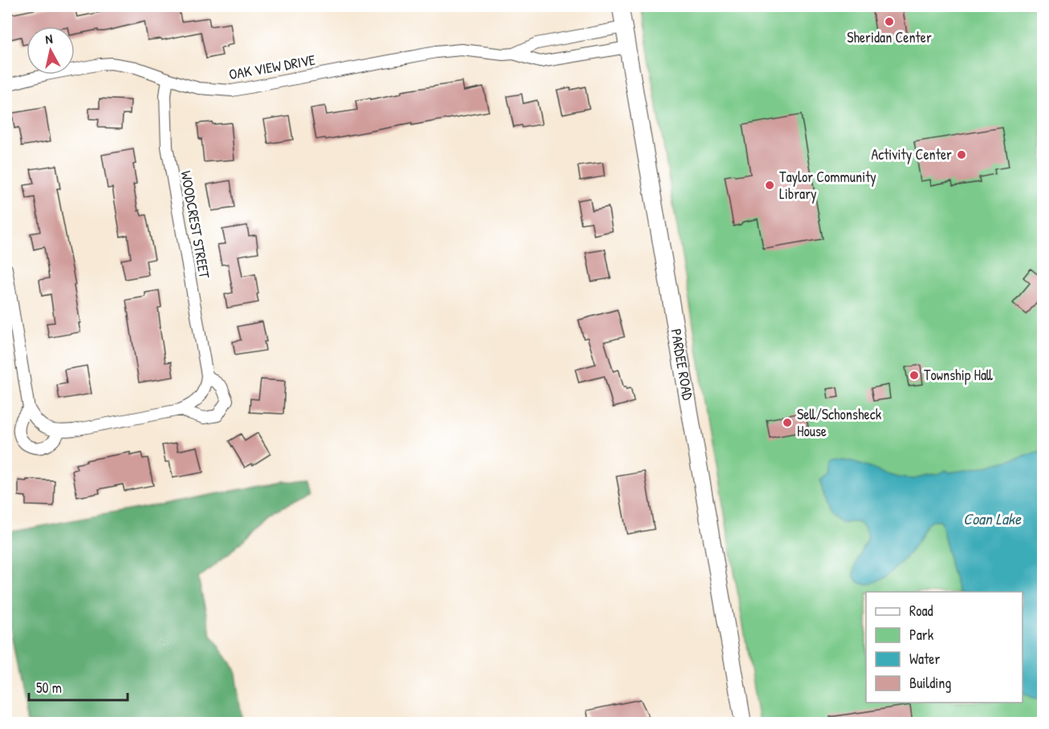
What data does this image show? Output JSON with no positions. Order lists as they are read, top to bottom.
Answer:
{
  "streets": {
    "main road": ["PARDEE ROAD"],
    "street": ["OAK VIEW DRIVE", "WOODCREST STREET"]
  },
  "crossings": [
    ["OAK VIEW DRIVE", "WOODCREST STREET"],
    ["OAK VIEW DRIVE", "PARDEE ROAD"]
  ],
  "water": ["Coan Lake"],
  "places": [
    "Sheridan Center",
    "Activity Center",
    "Taylor Community Library",
    "Township Hall",
    "Sell/Schonsheck House"
  ],
  "legend": [
    "Road",
    "Park",
    "Water",
    "Building"
  ],
  "scale_bar": "50 m",
  "north": "top"
}
